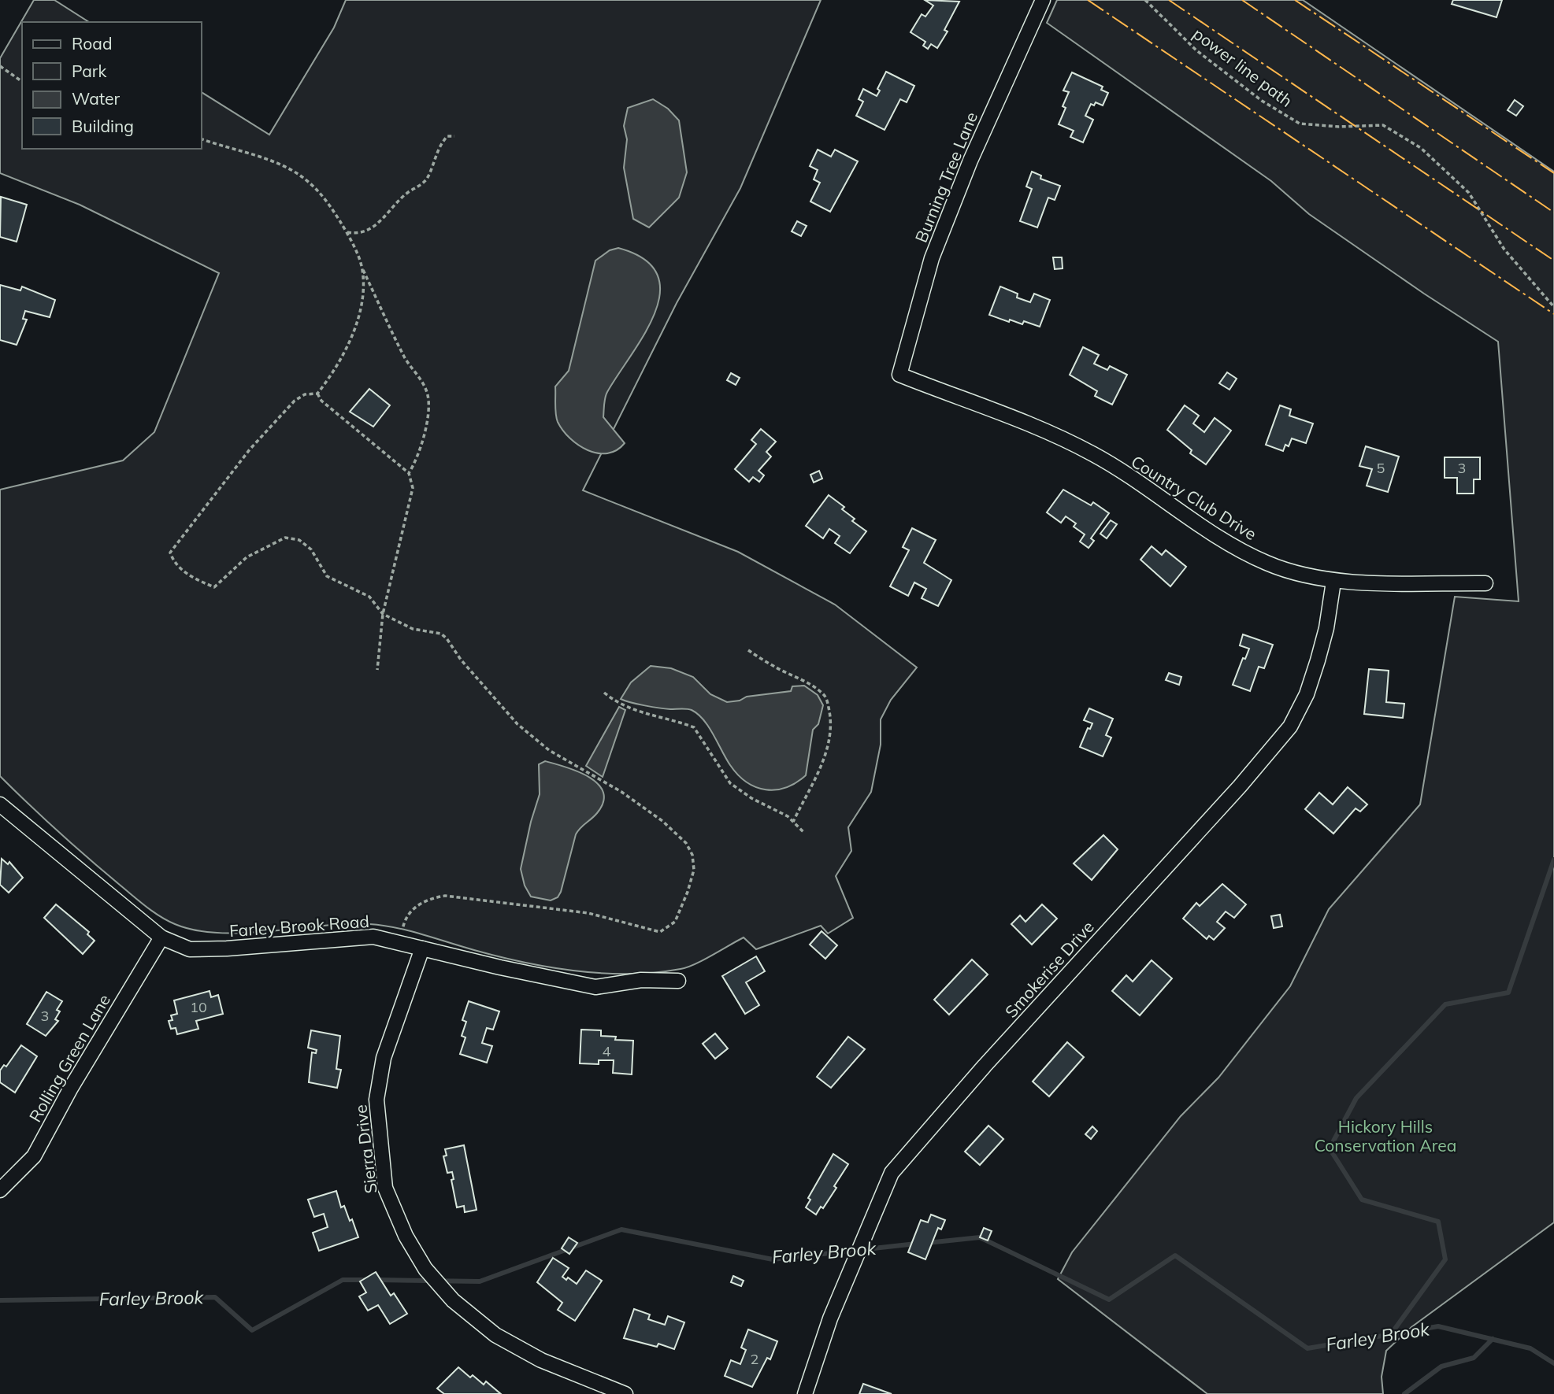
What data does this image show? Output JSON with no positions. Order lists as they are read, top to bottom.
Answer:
{
  "streets": {
    "street": [
      "Burning Tree Lane",
      "Country Club Drive",
      "Farley Brook Road",
      "Smokerise Drive",
      "Rolling Green Lane",
      "Sierra Drive"
    ],
    "path": ["power line path"]
  },
  "crossings": [
    ["Burning Tree Lane", "Country Club Drive"],
    ["Country Club Drive", "Smokerise Drive"],
    ["Farley Brook Road", "Rolling Green Lane"],
    ["Farley Brook Road", "Sierra Drive"]
  ],
  "water": ["Farley Brook"],
  "parks": ["Hickory Hills Conservation Area"],
  "house_numbers": [
    "5",
    "3",
    "10",
    "3",
    "4",
    "2"
  ],
  "legend": [
    "Road",
    "Park",
    "Water",
    "Building"
  ]
}
